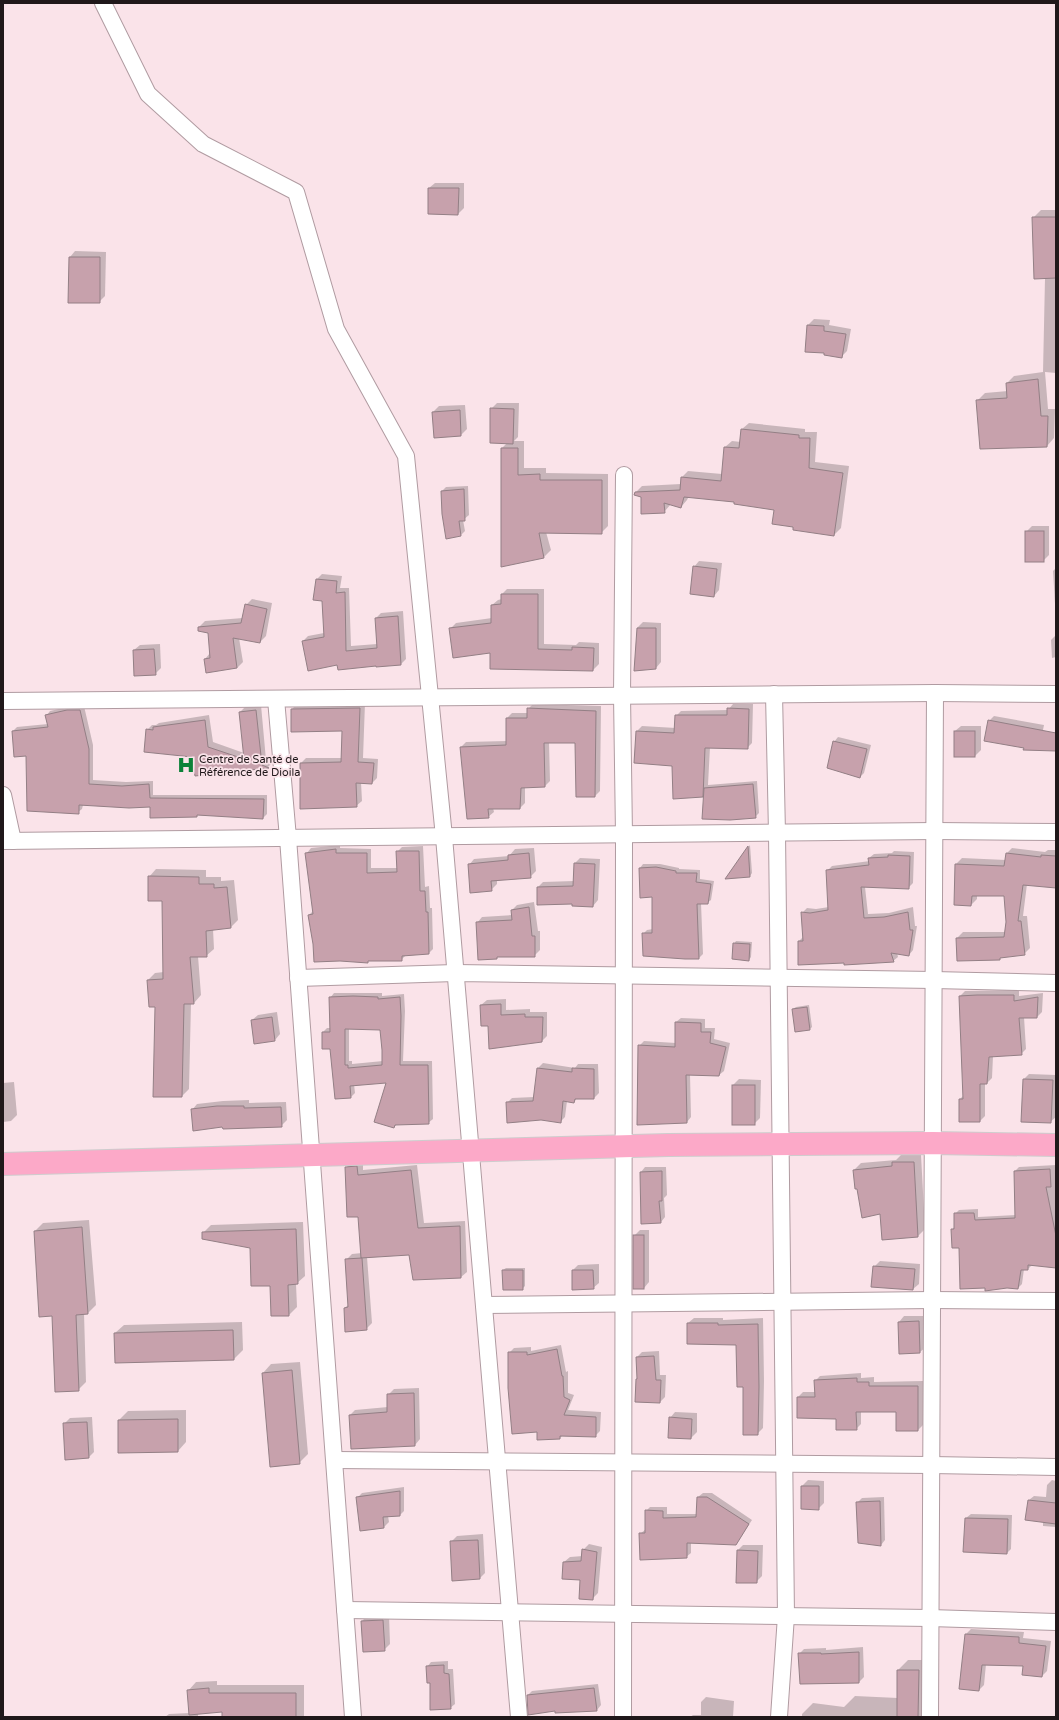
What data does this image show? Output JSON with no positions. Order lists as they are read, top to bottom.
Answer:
{
  "places": {
    "hospital": ["Centre de Santé de Référence de Dioila"]
  }
}
